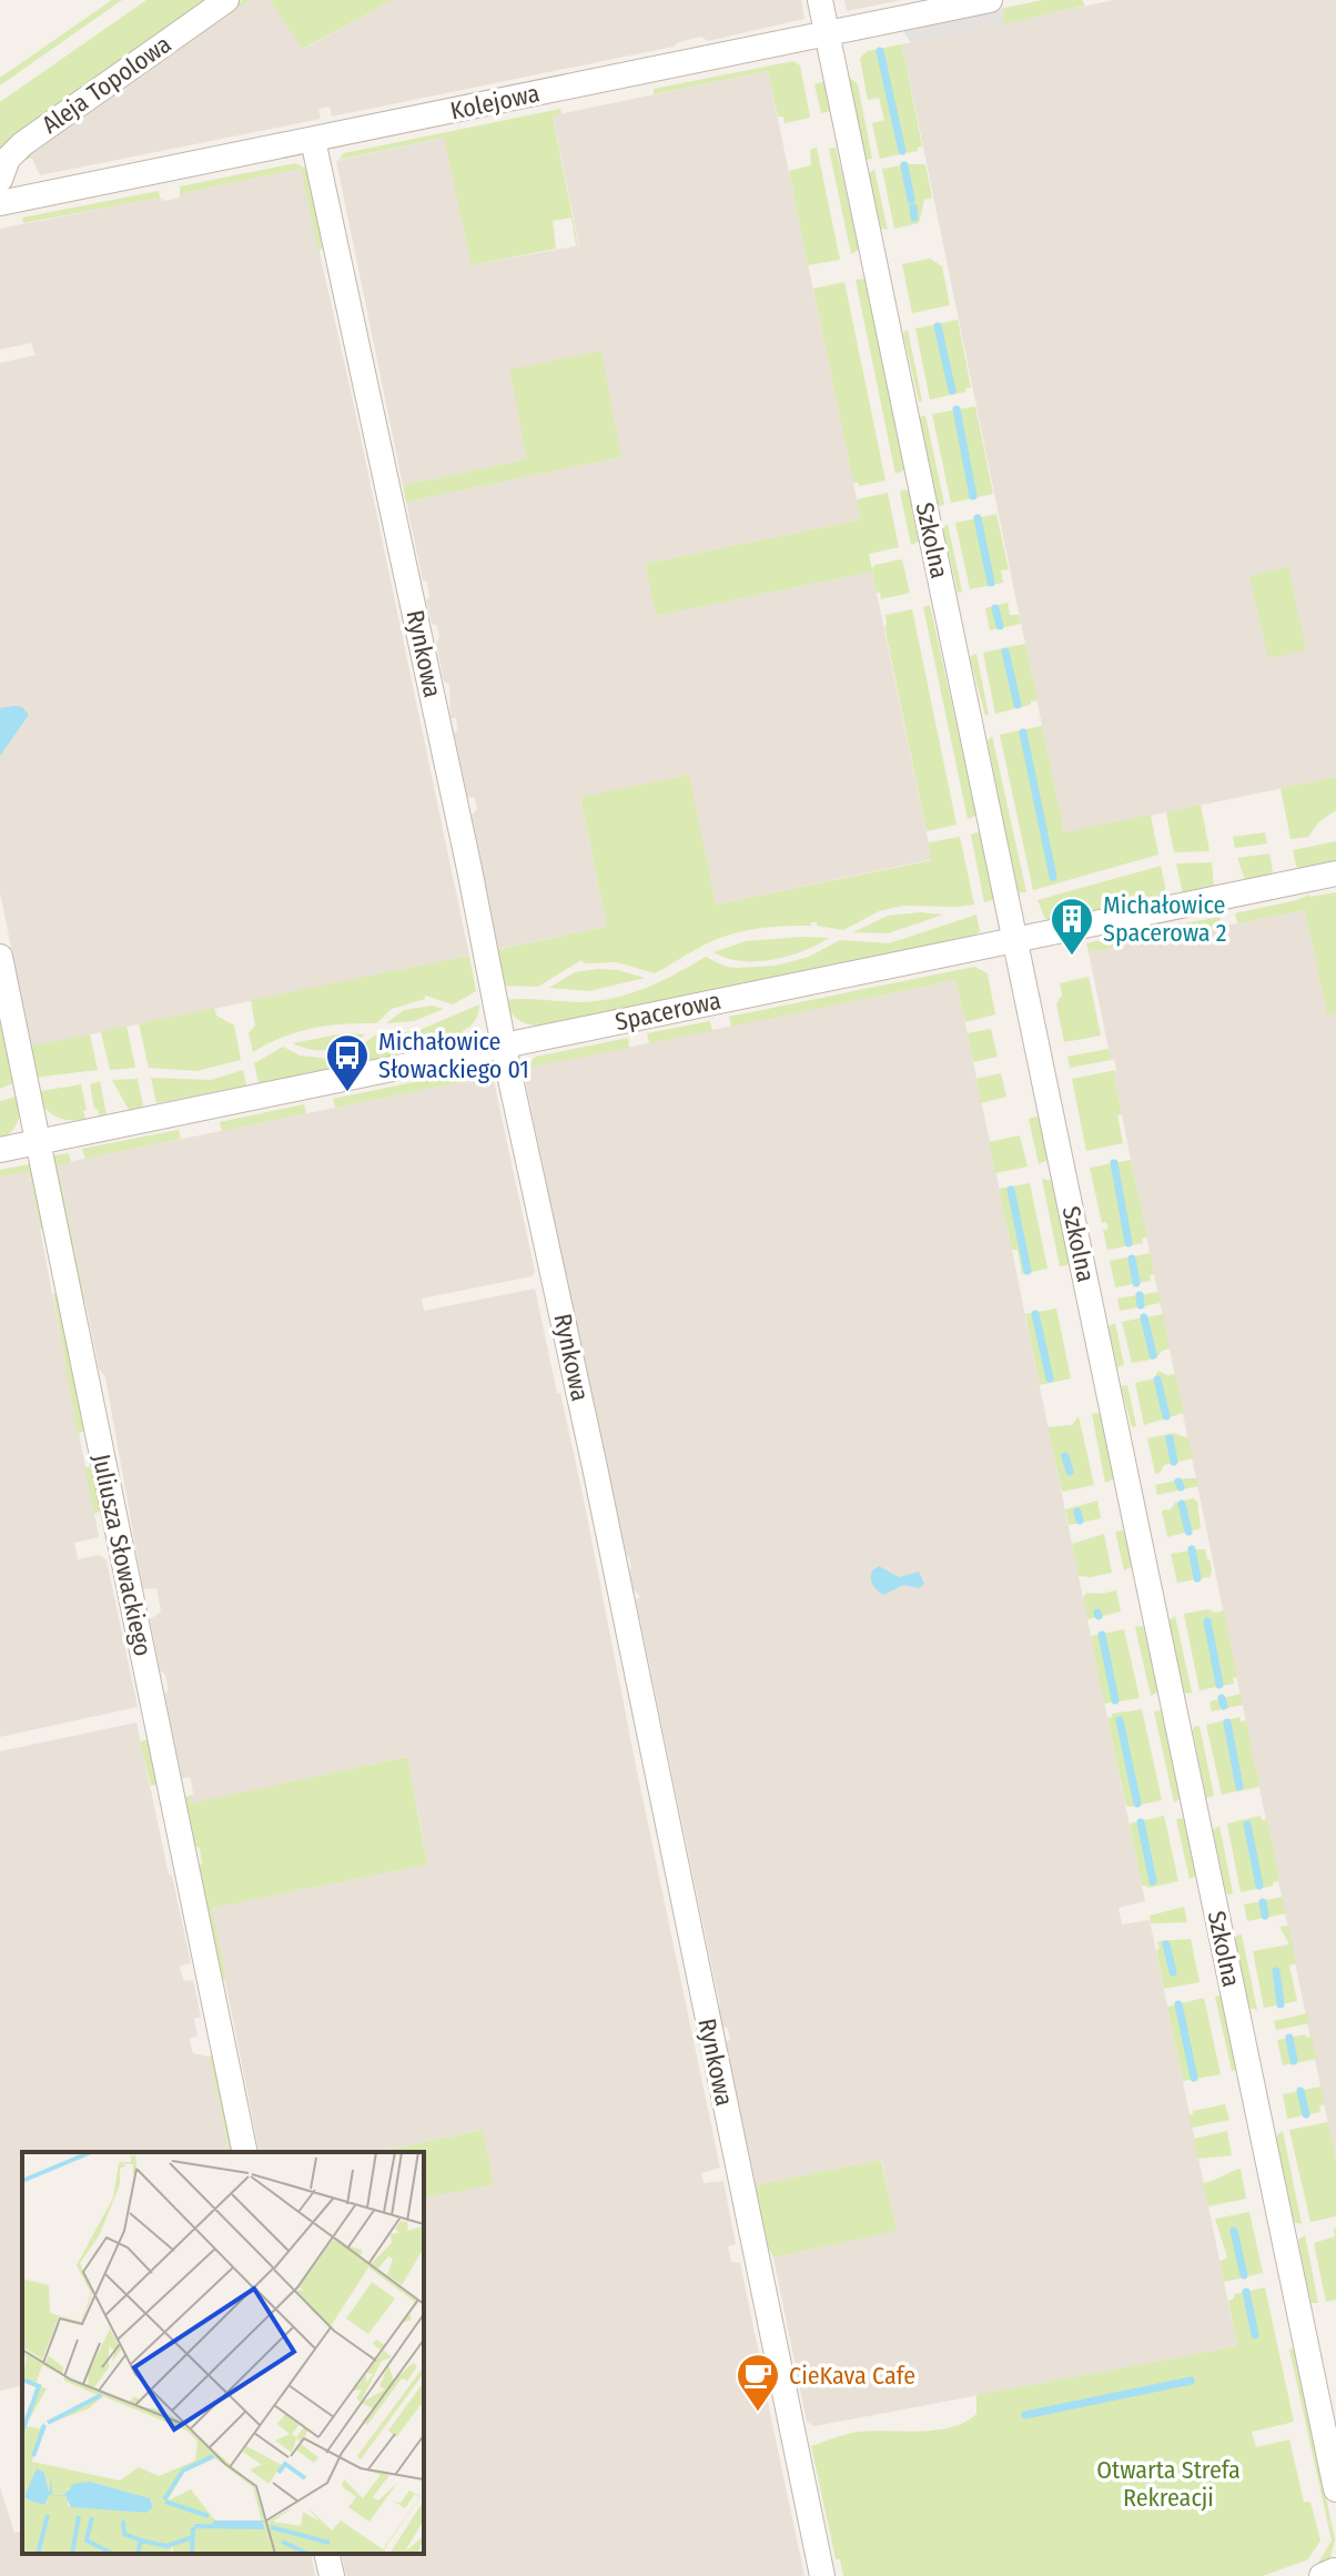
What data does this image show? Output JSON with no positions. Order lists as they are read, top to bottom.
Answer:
{
  "streets": {
    "street": [
      "Aleja Topolowa",
      "Kolejowa",
      "Szkolna",
      "Rynkowa",
      "Spacerowa",
      "Juliusza Słowackiego"
    ]
  },
  "crossings": [
    ["Aleja Topolowa", "Kolejowa"],
    ["Kolejowa", "Szkolna"],
    ["Kolejowa", "Rynkowa"],
    ["Szkolna", "Spacerowa"],
    ["Rynkowa", "Spacerowa"],
    ["Spacerowa", "Juliusza Słowackiego"]
  ],
  "parks": ["Otwarta Strefa Rekreacji"],
  "places": {
    "building": ["Michałowice Spacerowa 2"],
    "bus stop": ["Michałowice Słowackiego 01"],
    "cafe": ["CieKava Cafe"]
  }
}
